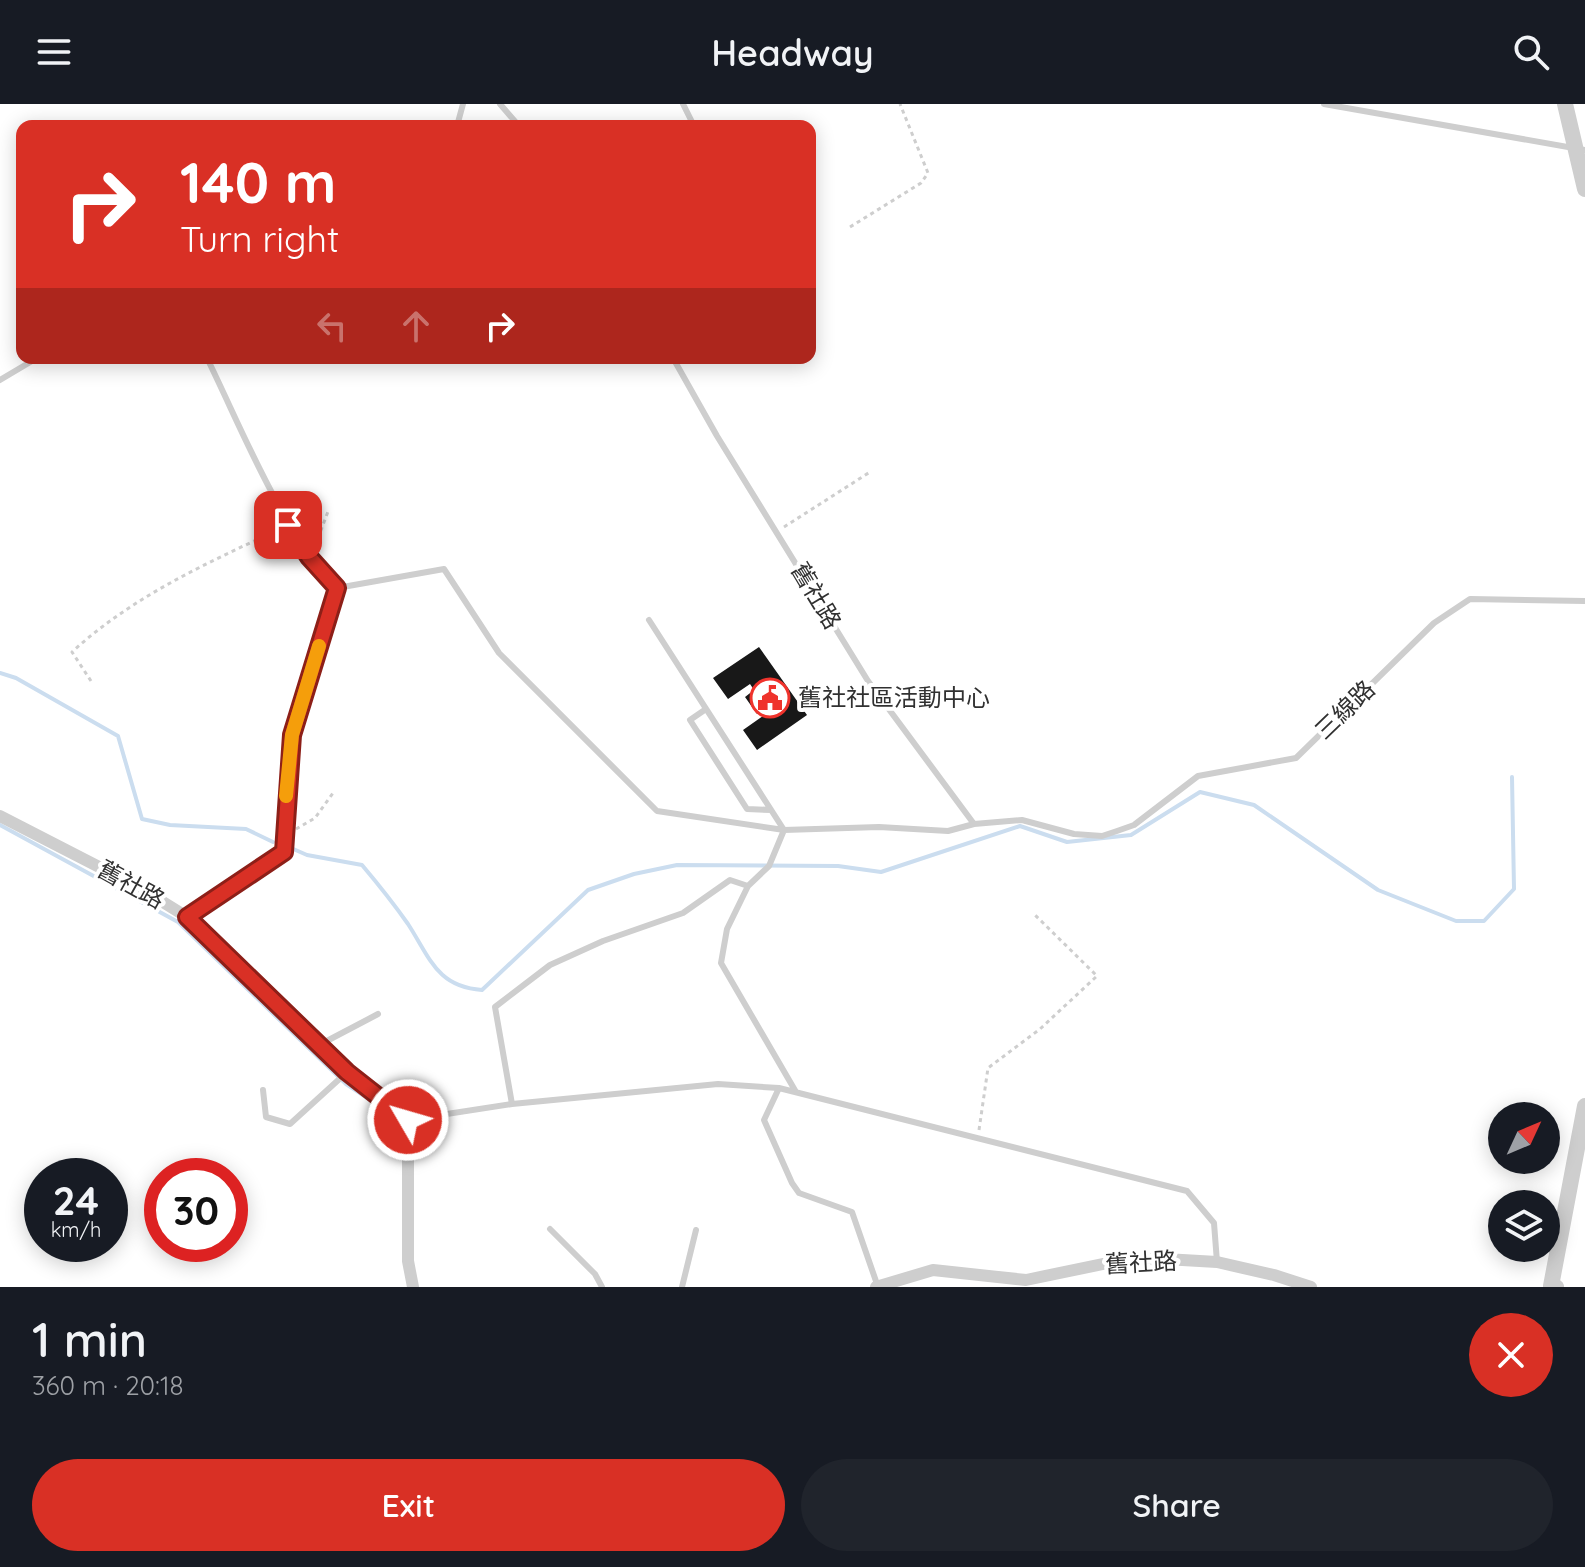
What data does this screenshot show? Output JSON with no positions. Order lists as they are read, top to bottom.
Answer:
{
  "streets": {
    "street": ["舊社路"],
    "lane": ["三線路"]
  },
  "crossings": [
    ["舊社路", "三線路"]
  ],
  "places": {
    "public building": ["舊社社區活動中心"]
  },
  "north": "top right",
  "page": {
    "header": "Headway",
    "turn": ["140 m", "Turn right"],
    "speed": "24 km/h",
    "limit": "30",
    "heading": ["1 min", "360 m · 20:18"],
    "buttons": ["Exit", "Share"]
  }
}
